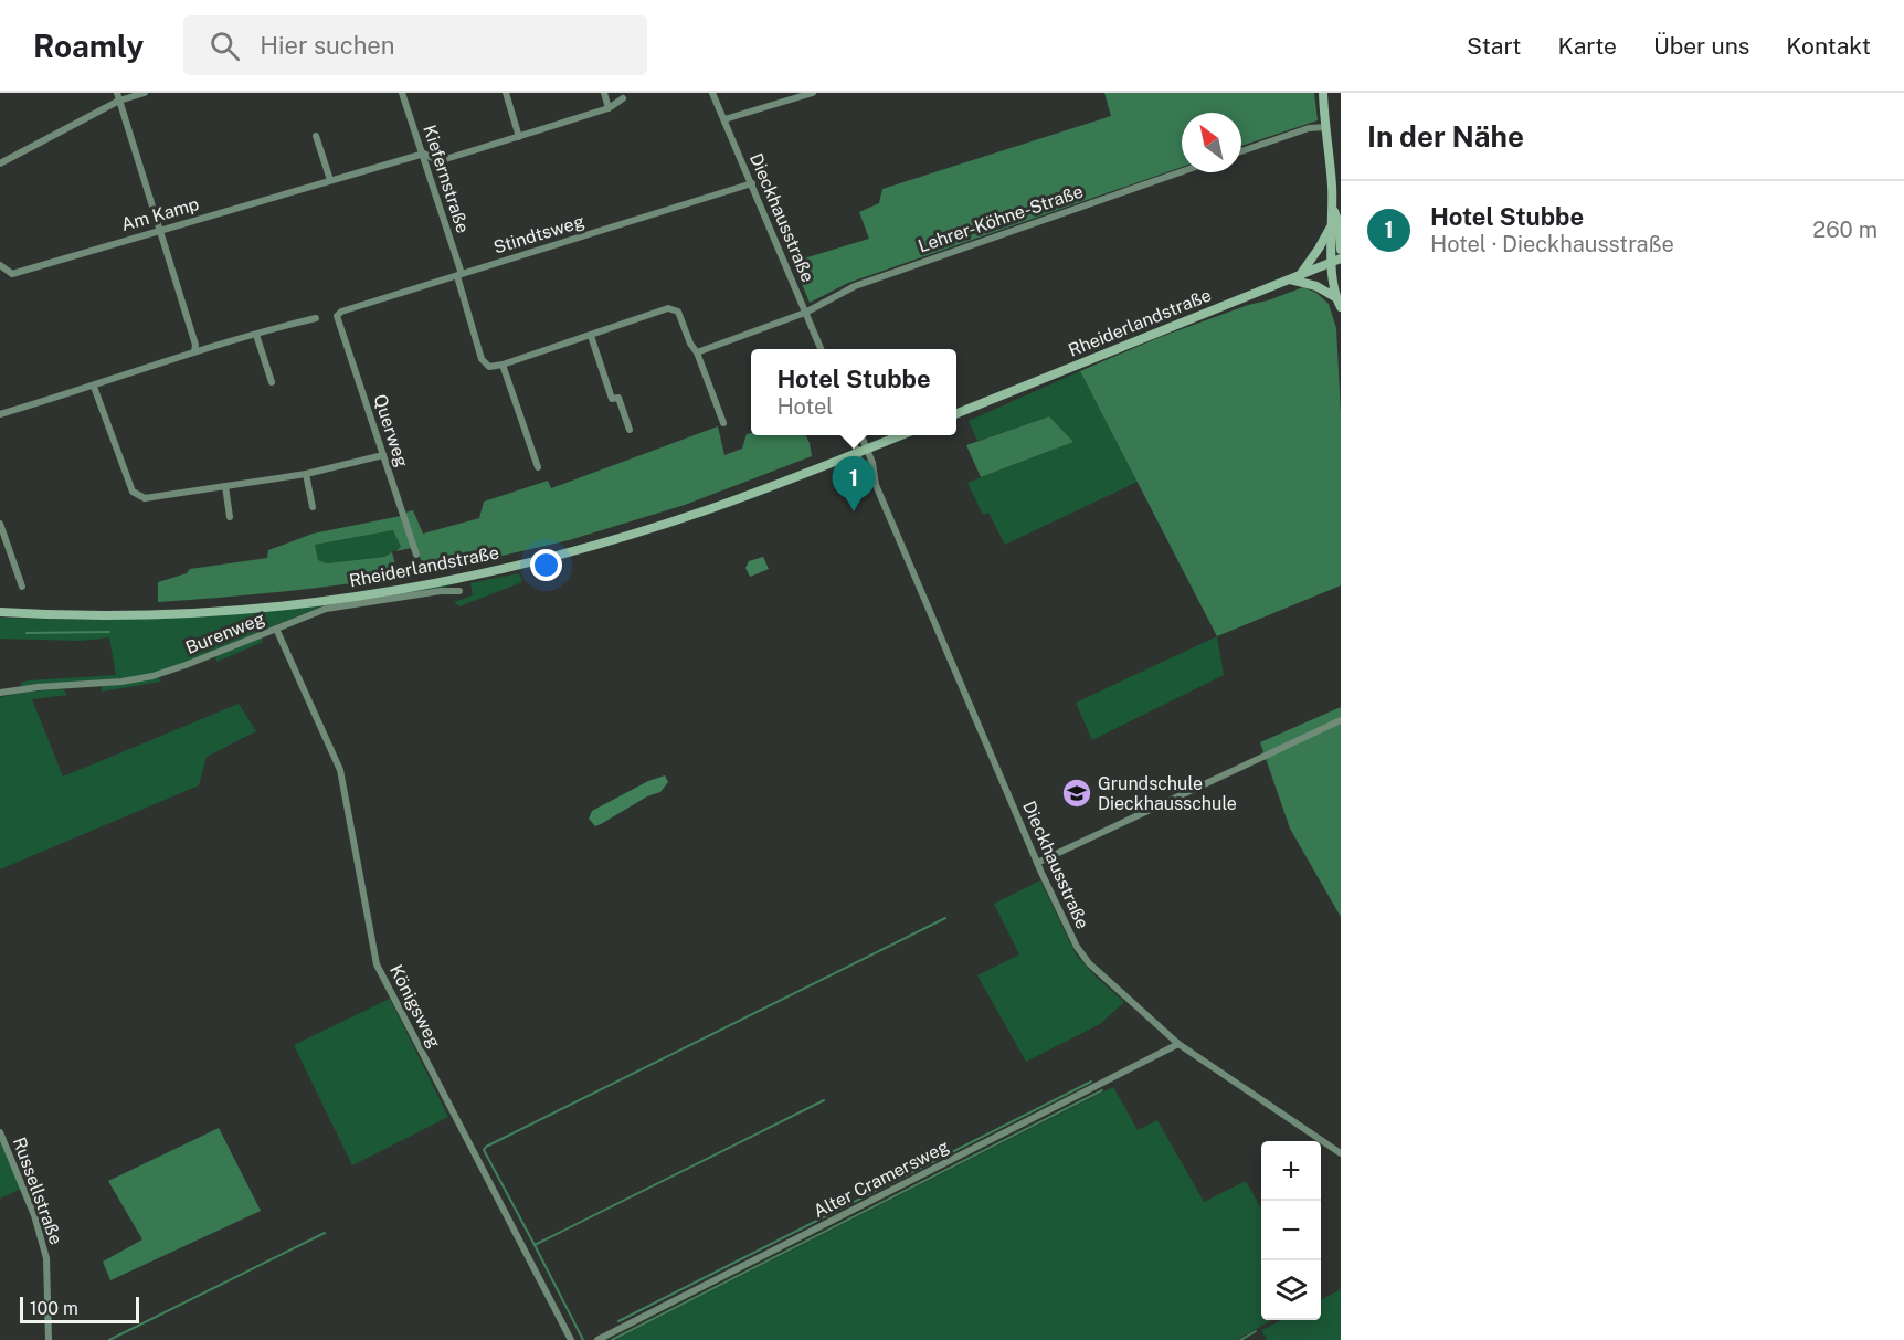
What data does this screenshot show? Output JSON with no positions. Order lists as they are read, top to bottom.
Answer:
{
  "streets": {
    "main road": ["Rheiderlandstraße"],
    "street": [
      "Kiefernstraße",
      "Am Kamp",
      "Dieckhausstraße",
      "Lehrer-Köhne-Straße",
      "Stindtsweg",
      "Querweg",
      "Burenweg",
      "Königsweg",
      "Alter Cramersweg",
      "Russellstraße"
    ]
  },
  "crossings": [
    ["Kiefernstraße", "Am Kamp"],
    ["Kiefernstraße", "Stindtsweg"],
    ["Dieckhausstraße", "Lehrer-Köhne-Straße"],
    ["Dieckhausstraße", "Stindtsweg"],
    ["Dieckhausstraße", "Rheiderlandstraße"],
    ["Dieckhausstraße", "Alter Cramersweg"],
    ["Stindtsweg", "Querweg"],
    ["Burenweg", "Königsweg"]
  ],
  "places": {
    "school or university": ["Grundschule Dieckhausschule"]
  },
  "scale_bar": "100 m",
  "north": "top left",
  "page": {
    "header": "Roamly",
    "search": "Hier suchen",
    "nav": [
      "Start",
      "Karte",
      "Über uns",
      "Kontakt"
    ],
    "heading": "In der Nähe",
    "list": [
      {
        "mark": "1",
        "name": "Hotel Stubbe",
        "note": "Hotel · Dieckhausstraße",
        "value": "260 m"
      }
    ],
    "popup": ["Hotel Stubbe", "Hotel"],
    "pins": "1",
    "map_buttons": ["+", "−"],
    "scale": "100 m"
  }
}
